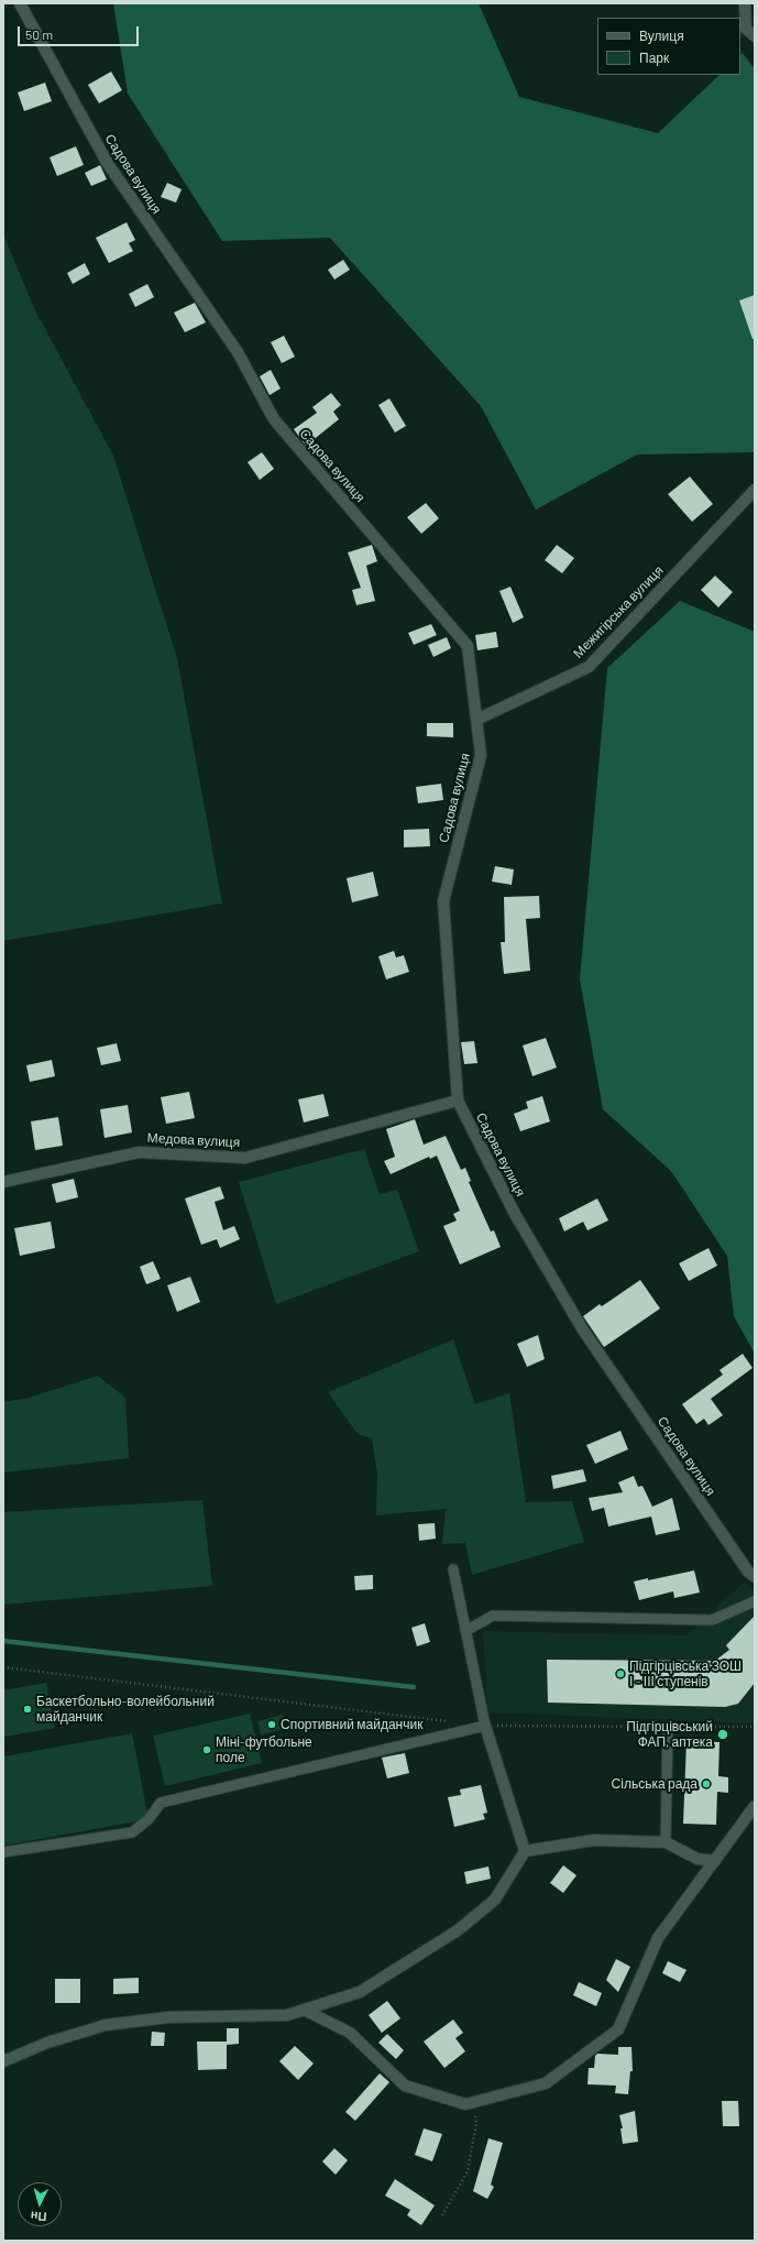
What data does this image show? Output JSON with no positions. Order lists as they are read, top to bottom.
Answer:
{
  "streets": {
    "street": ["Садова вулиця", "Межигірська вулиця", "Медова вулиця"]
  },
  "crossings": [
    ["Садова вулиця", "Межигірська вулиця"],
    ["Садова вулиця", "Медова вулиця"]
  ],
  "places": [
    "Підгірцівська ЗОШ І - ІІІ ступенів",
    "Баскетбольно-волейбольний майданчик",
    "Спортивний майданчик",
    "Підгірцівський ФАП, аптека",
    "Міні-футбольне поле",
    "Сільська рада"
  ],
  "legend": ["Вулиця", "Парк"],
  "scale_bar": "50 m",
  "north": "bottom"
}
